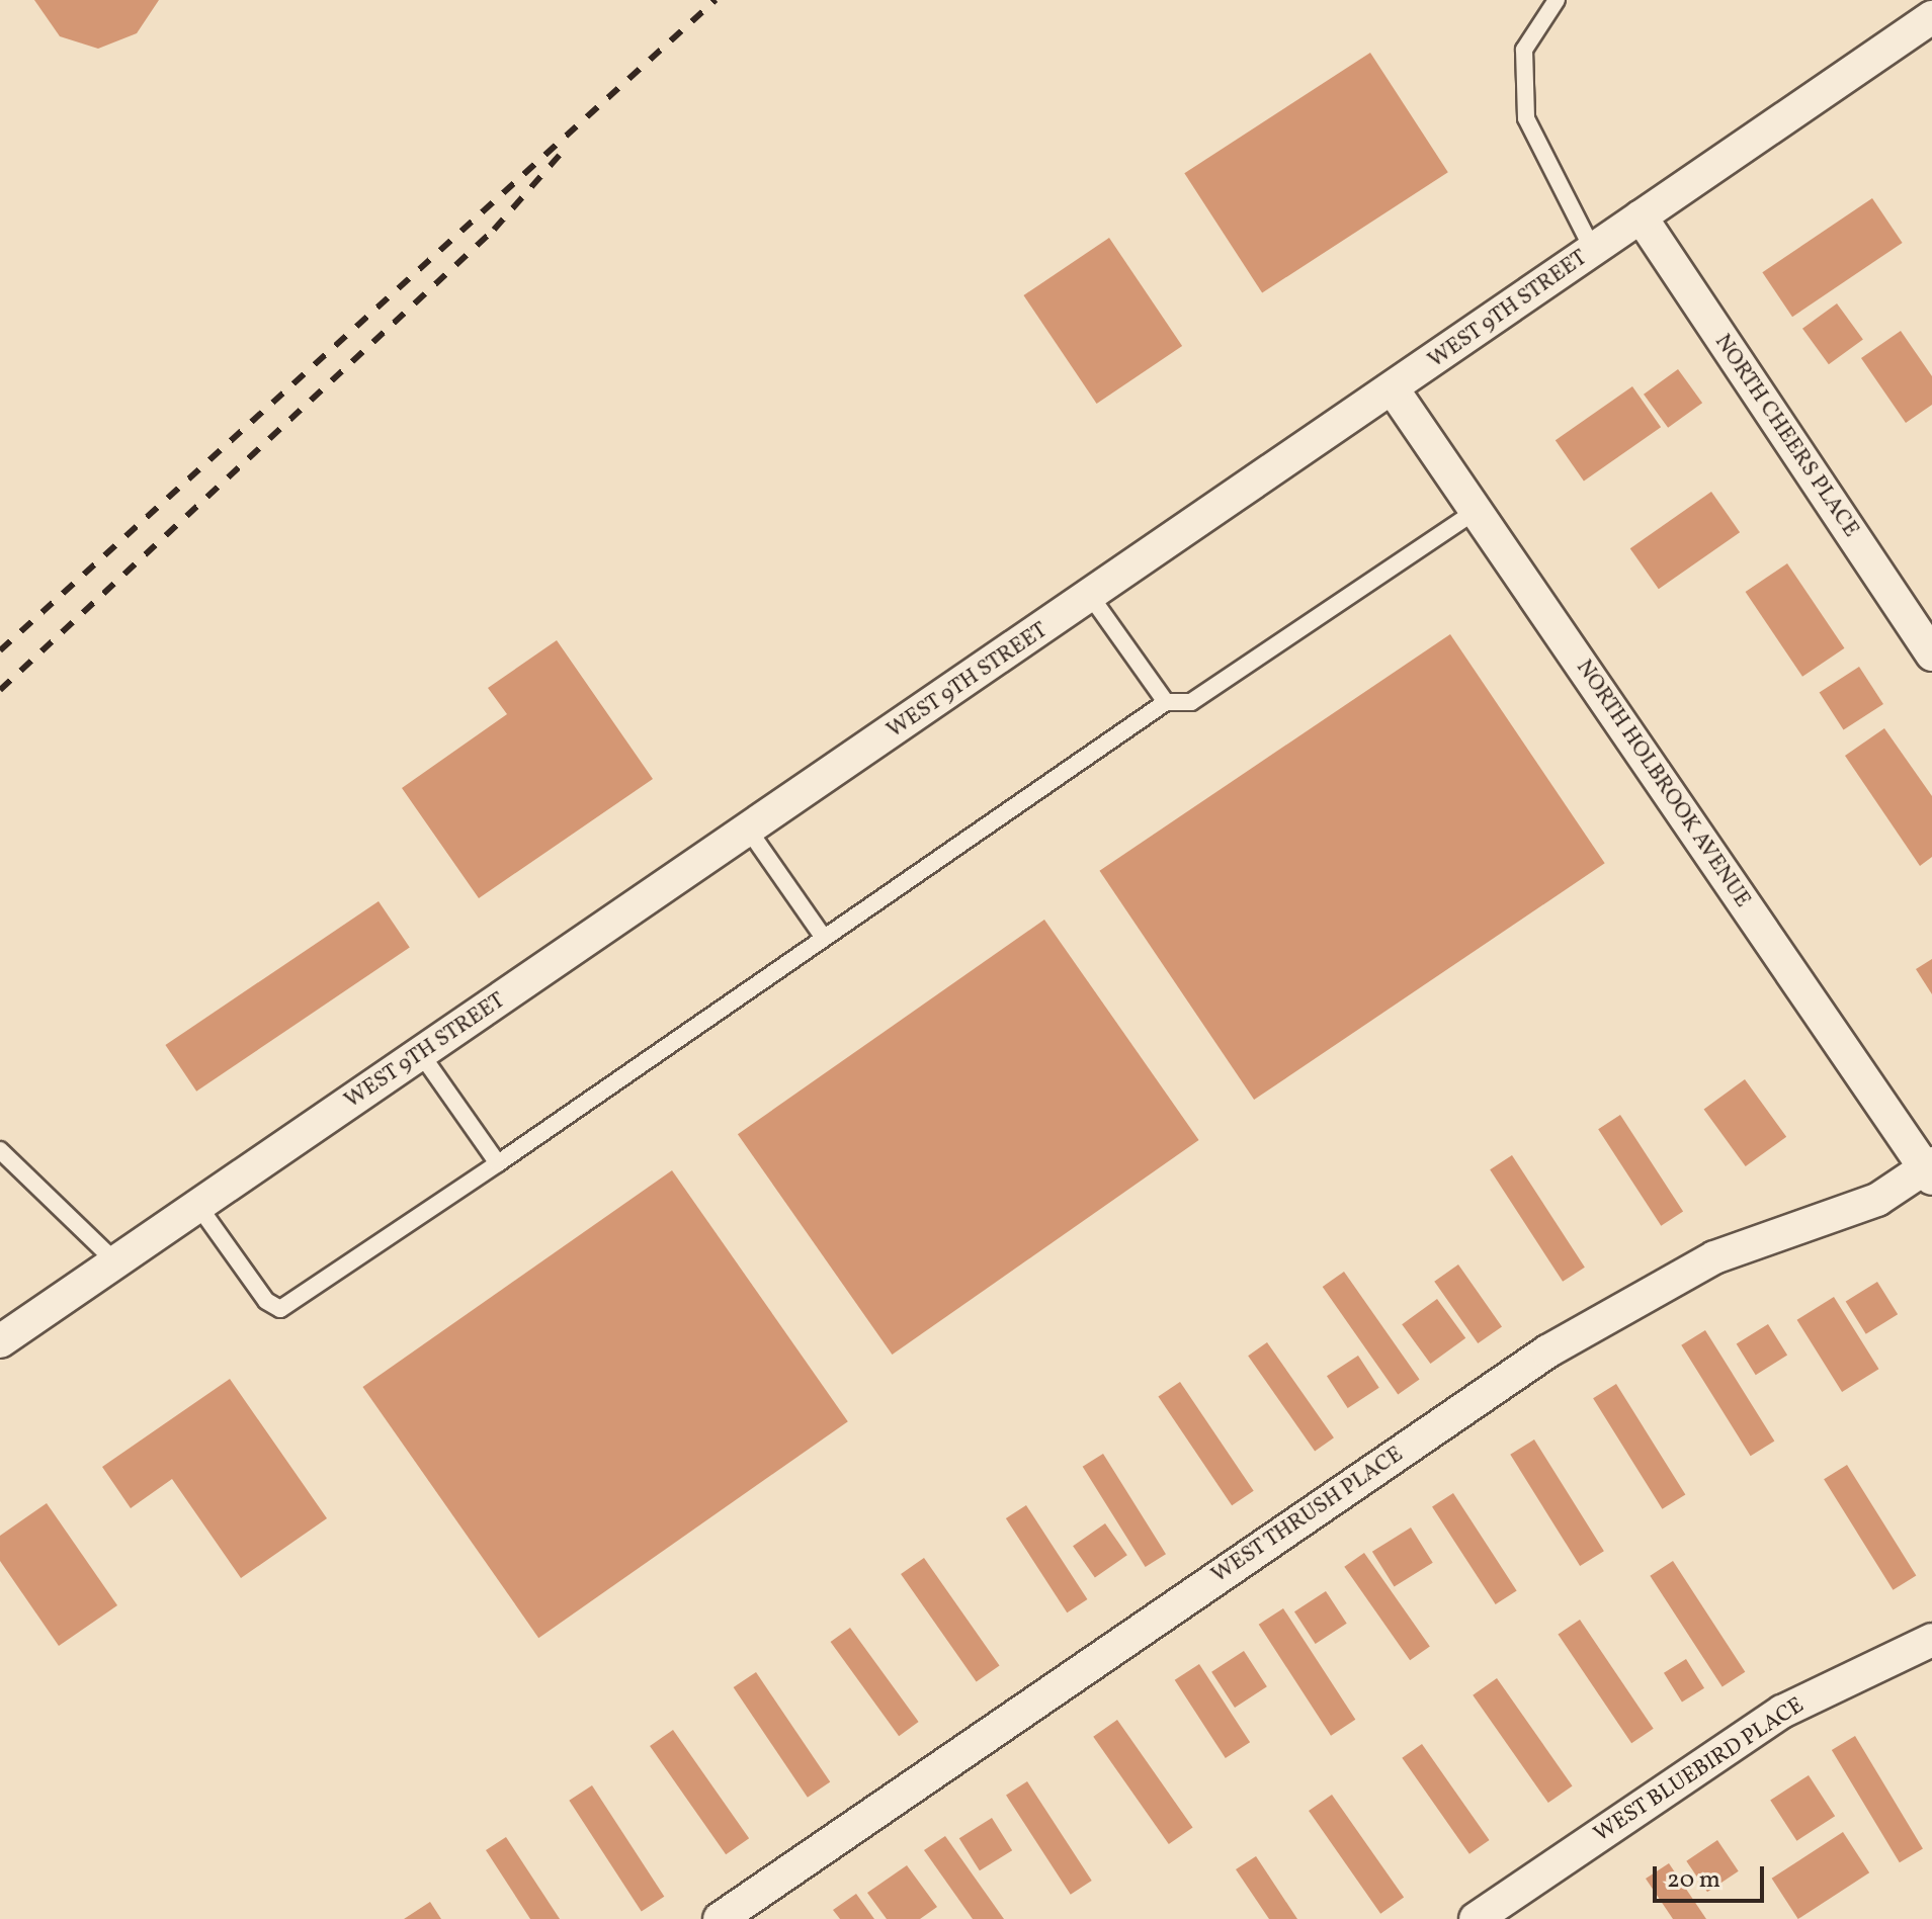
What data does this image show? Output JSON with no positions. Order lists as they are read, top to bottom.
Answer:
{
  "streets": {
    "street": [
      "WEST 9TH STREET",
      "NORTH CHEERS PLACE",
      "NORTH HOLBROOK AVENUE",
      "WEST THRUSH PLACE",
      "WEST BLUEBIRD PLACE"
    ]
  },
  "crossings": [
    ["WEST 9TH STREET", "NORTH CHEERS PLACE"],
    ["WEST 9TH STREET", "NORTH HOLBROOK AVENUE"],
    ["NORTH HOLBROOK AVENUE", "WEST THRUSH PLACE"]
  ],
  "scale_bar": "20 m"
}
